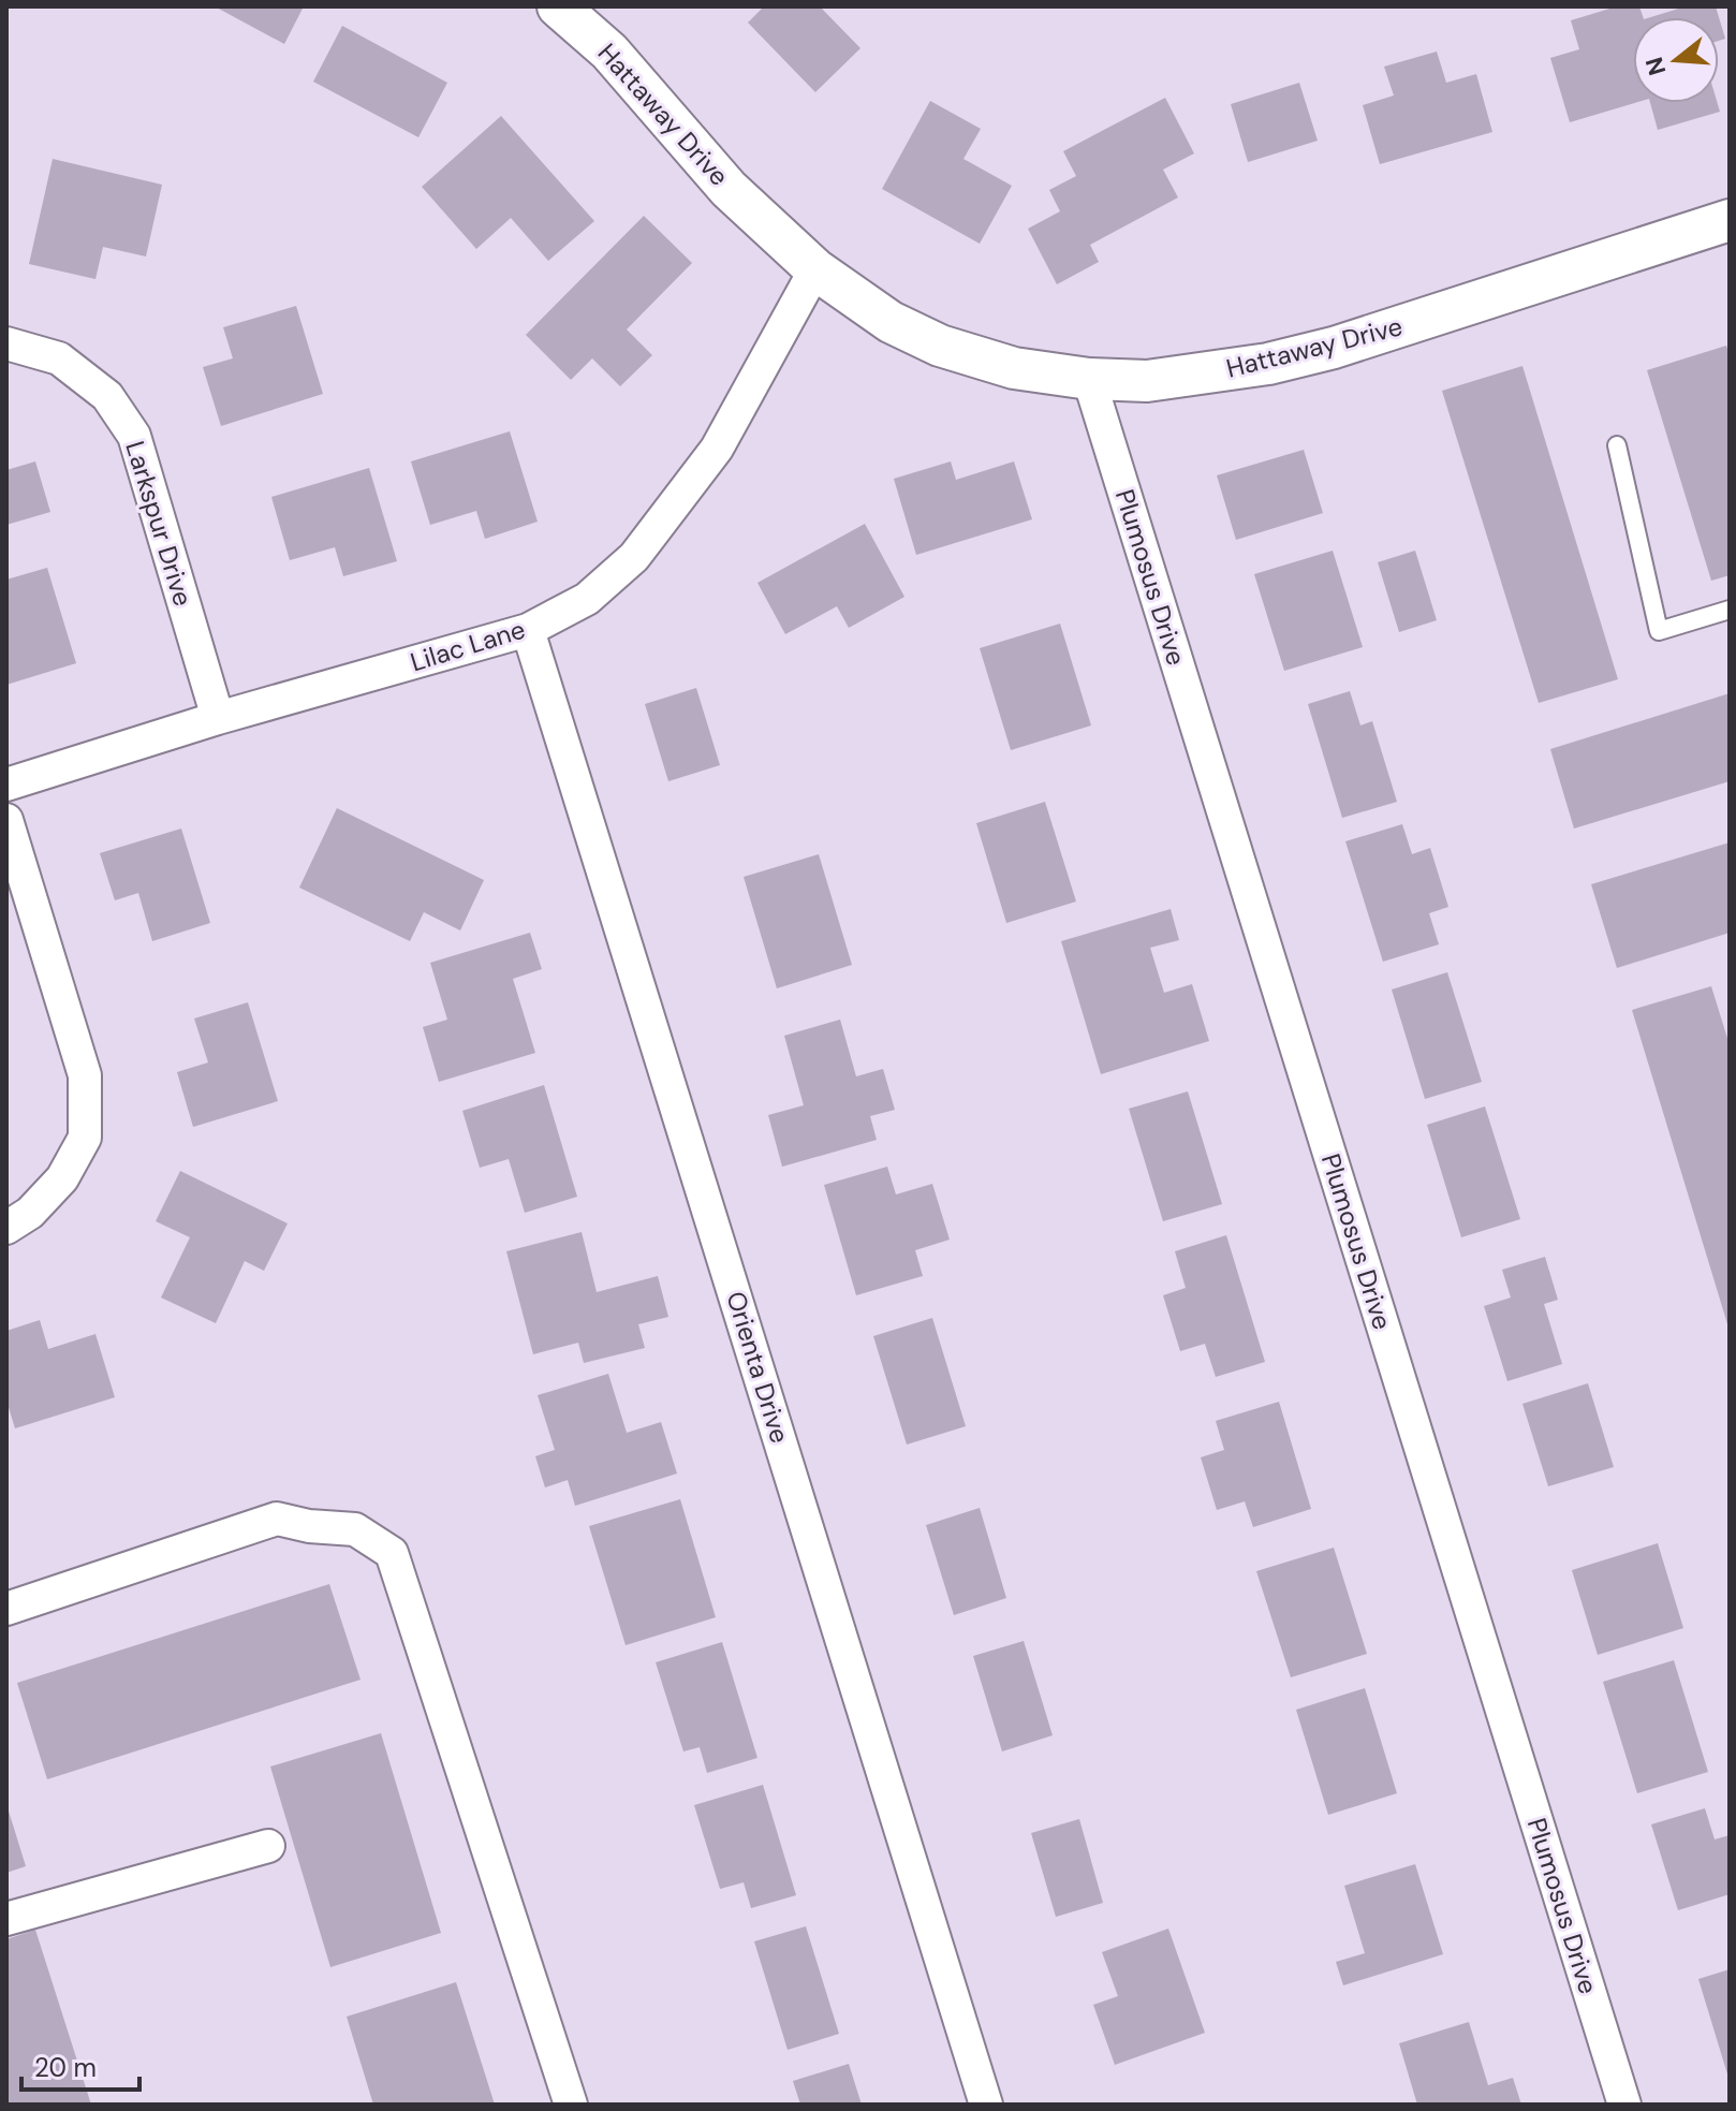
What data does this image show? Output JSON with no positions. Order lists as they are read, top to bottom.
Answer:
{
  "streets": {
    "street": [
      "Hattaway Drive",
      "Larkspur Drive",
      "Plumosus Drive",
      "Lilac Lane",
      "Orienta Drive"
    ]
  },
  "crossings": [
    ["Hattaway Drive", "Plumosus Drive"],
    ["Hattaway Drive", "Lilac Lane"],
    ["Larkspur Drive", "Lilac Lane"],
    ["Lilac Lane", "Orienta Drive"]
  ],
  "scale_bar": "20 m",
  "north": "left"
}
